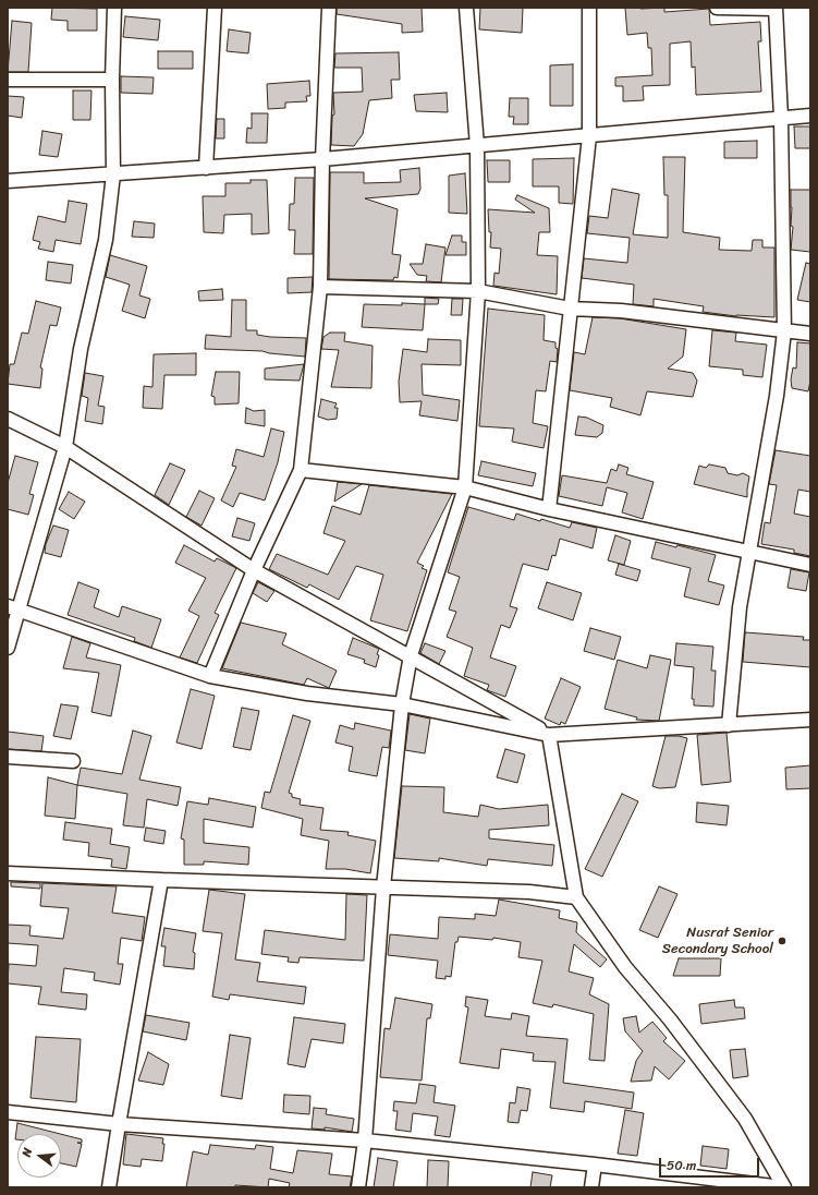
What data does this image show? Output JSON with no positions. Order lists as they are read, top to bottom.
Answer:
{
  "places": ["Nusrat Senior Secondary School"],
  "scale_bar": "50 m",
  "north": "left"
}
